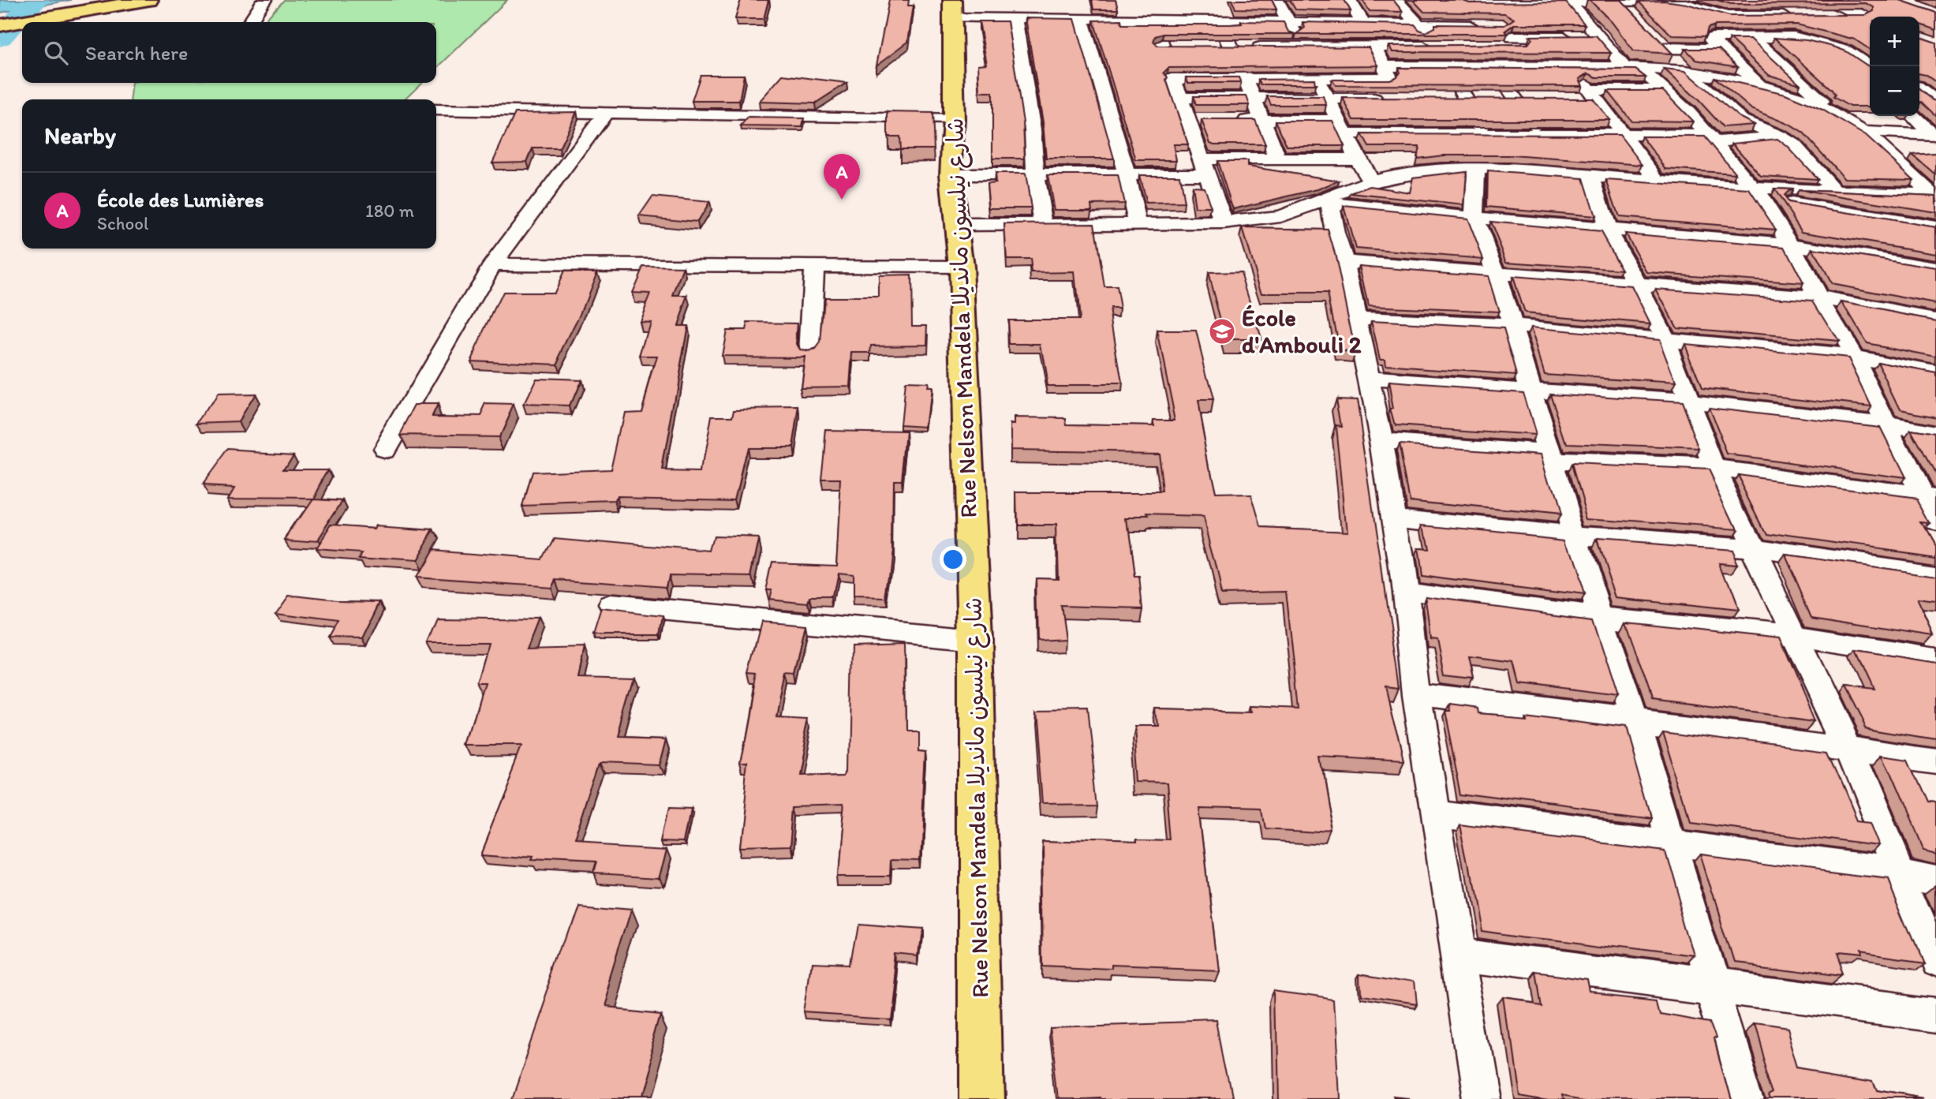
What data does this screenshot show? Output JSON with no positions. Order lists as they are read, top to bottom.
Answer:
{
  "streets": {
    "main road": ["Rue Nelson Mandela شارع نيلسون مانديلا"]
  },
  "places": {
    "school or university": ["École d'Ambouli 2"]
  },
  "page": {
    "map_buttons": ["+", "−"],
    "search": "Search here",
    "heading": "Nearby",
    "pins": "A",
    "list": [
      {
        "mark": "A",
        "name": "École des Lumières",
        "note": "School",
        "value": "180 m"
      }
    ]
  }
}
